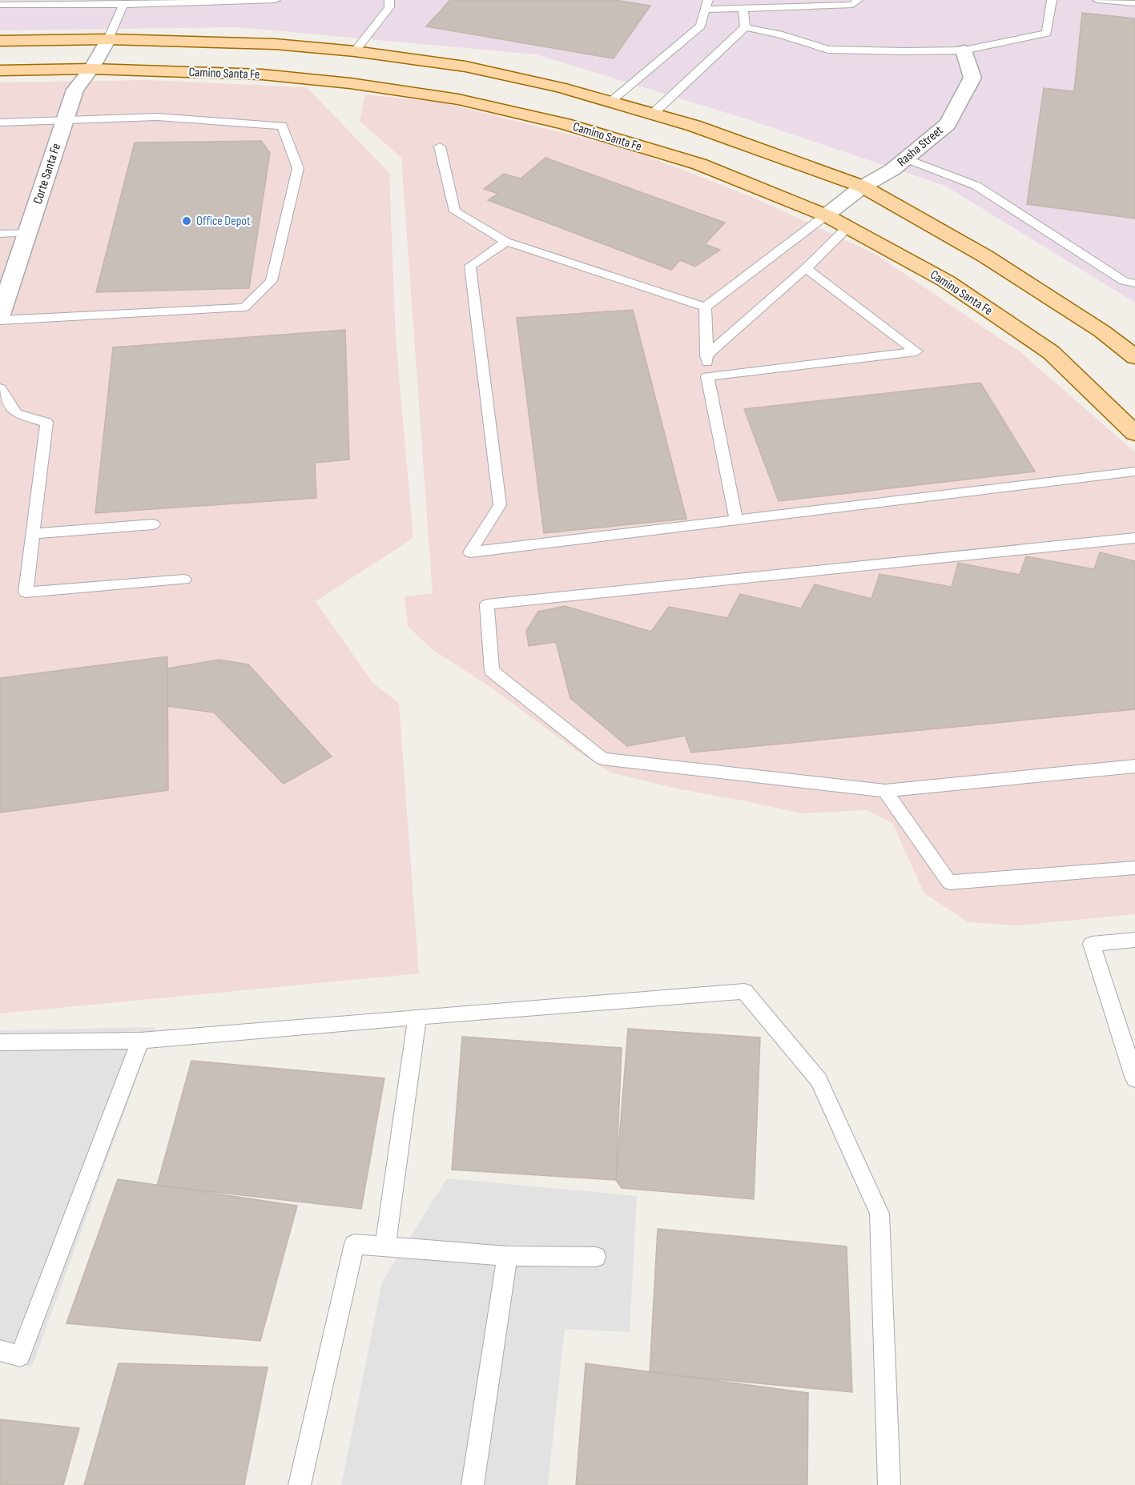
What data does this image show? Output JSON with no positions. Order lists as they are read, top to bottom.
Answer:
{
  "streets": {
    "main road": ["Camino Santa Fe"],
    "street": ["Rasha Street", "Corte Santa Fe"]
  },
  "crossings": [
    ["Camino Santa Fe", "Rasha Street"],
    ["Camino Santa Fe", "Corte Santa Fe"]
  ],
  "places": ["Office Depot"]
}
